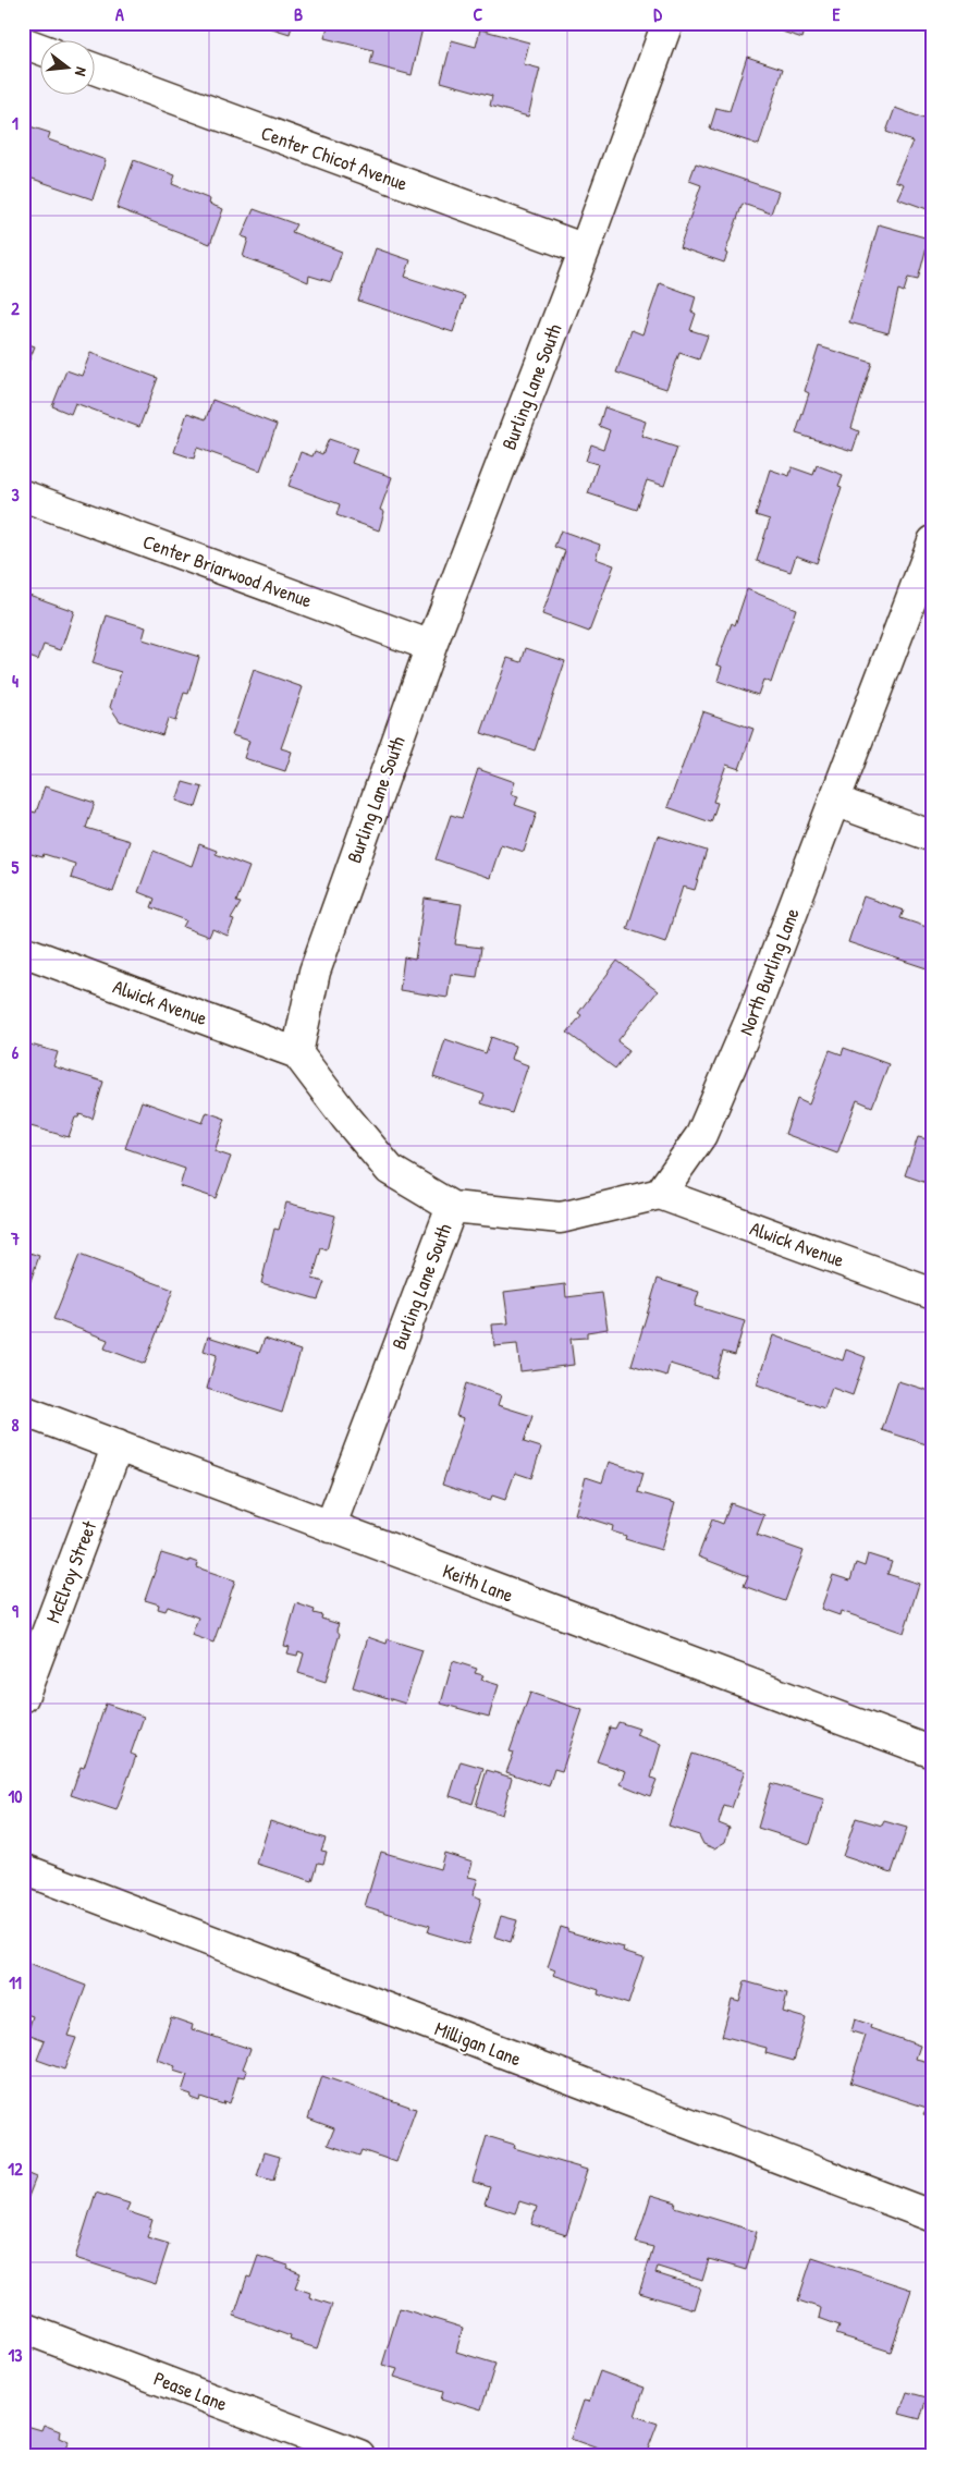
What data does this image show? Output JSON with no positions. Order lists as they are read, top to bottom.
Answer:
{
  "streets": {
    "street": [
      "Center Chicot Avenue",
      "Burling Lane South",
      "Center Briarwood Avenue",
      "North Burling Lane",
      "Alwick Avenue",
      "McElroy Street",
      "Keith Lane",
      "Milligan Lane",
      "Pease Lane"
    ]
  },
  "crossings": [
    ["Center Chicot Avenue", "Burling Lane South"],
    ["Burling Lane South", "Center Briarwood Avenue"],
    ["Burling Lane South", "Alwick Avenue"],
    ["Burling Lane South", "Keith Lane"],
    ["North Burling Lane", "Alwick Avenue"],
    ["McElroy Street", "Keith Lane"]
  ],
  "north": "right",
  "grid": {
    "columns": [
      "A",
      "B",
      "C",
      "D",
      "E"
    ],
    "rows": [
      "1",
      "2",
      "3",
      "4",
      "5",
      "6",
      "7",
      "8",
      "9",
      "10",
      "11",
      "12",
      "13"
    ]
  }
}
